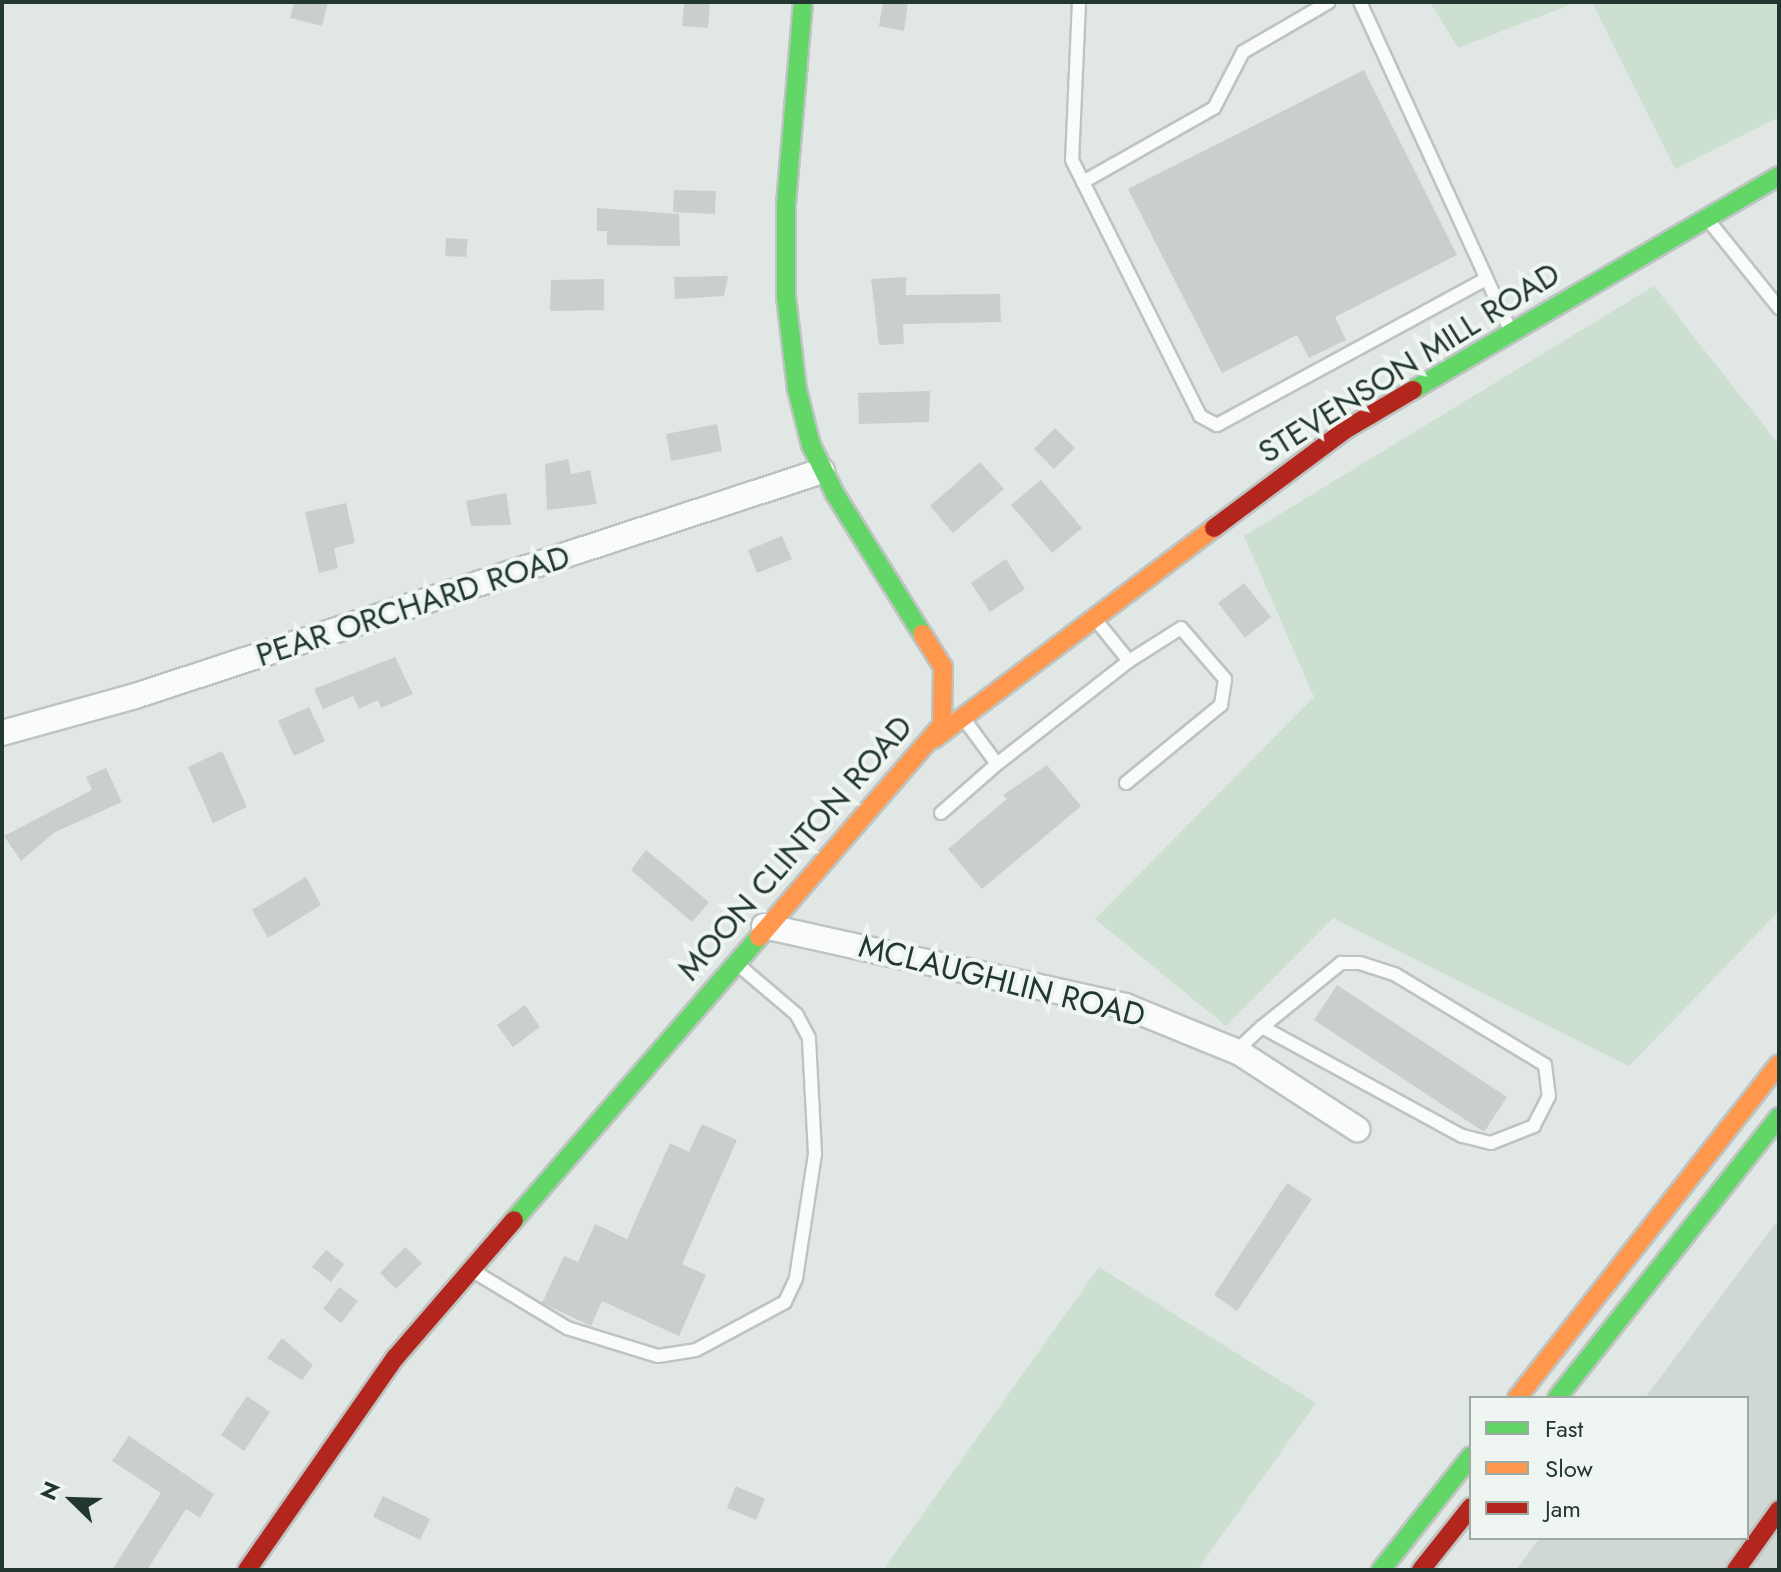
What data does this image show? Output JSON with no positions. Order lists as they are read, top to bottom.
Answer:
{
  "streets": {
    "main road": ["STEVENSON MILL ROAD", "MOON CLINTON ROAD"],
    "street": ["PEAR ORCHARD ROAD", "MCLAUGHLIN ROAD"]
  },
  "crossings": [
    ["STEVENSON MILL ROAD", "MOON CLINTON ROAD"],
    ["PEAR ORCHARD ROAD", "MOON CLINTON ROAD"],
    ["MOON CLINTON ROAD", "MCLAUGHLIN ROAD"]
  ],
  "legend": ["Fast", "Slow", "Jam"],
  "north": "top left"
}
